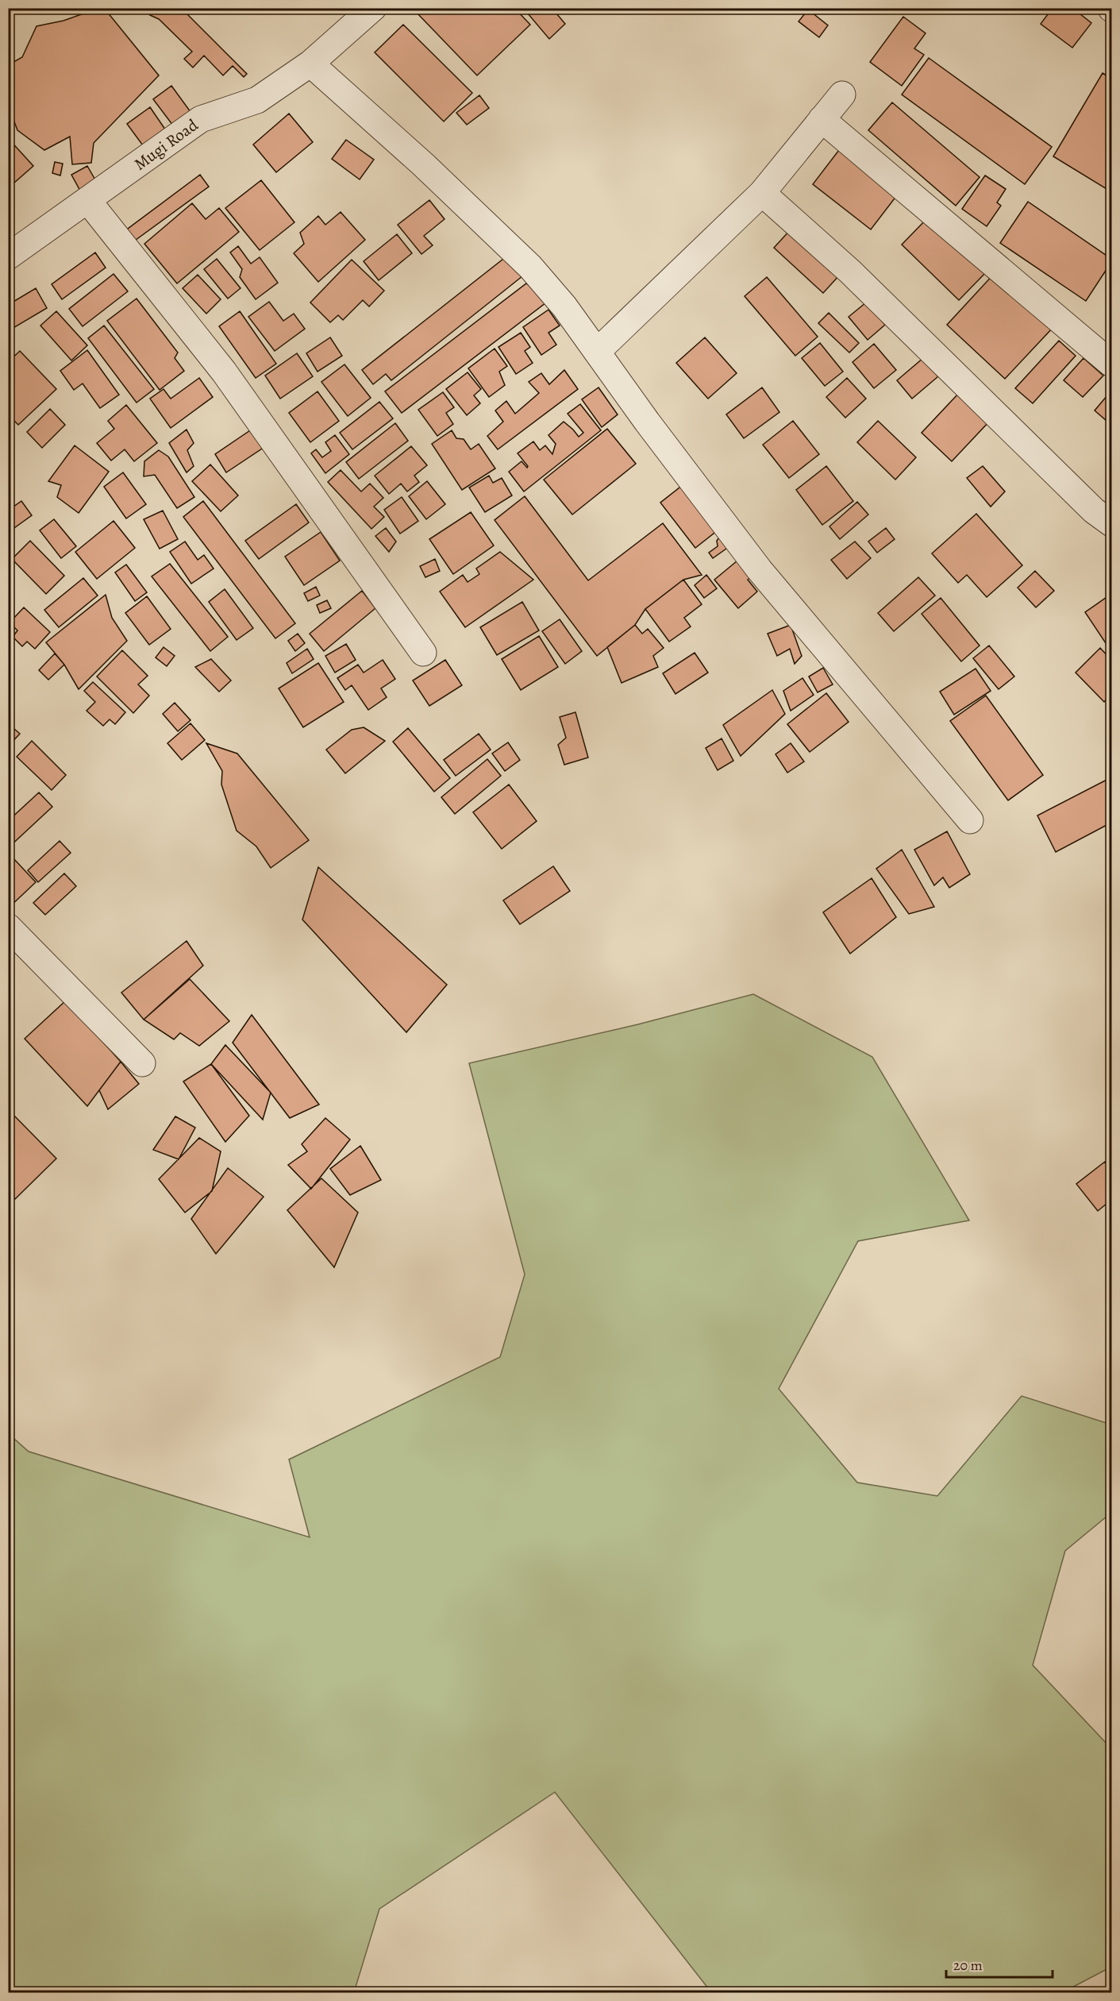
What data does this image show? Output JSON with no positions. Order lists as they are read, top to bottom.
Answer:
{
  "streets": {
    "street": ["Mugi Road"]
  },
  "scale_bar": "20 m"
}
